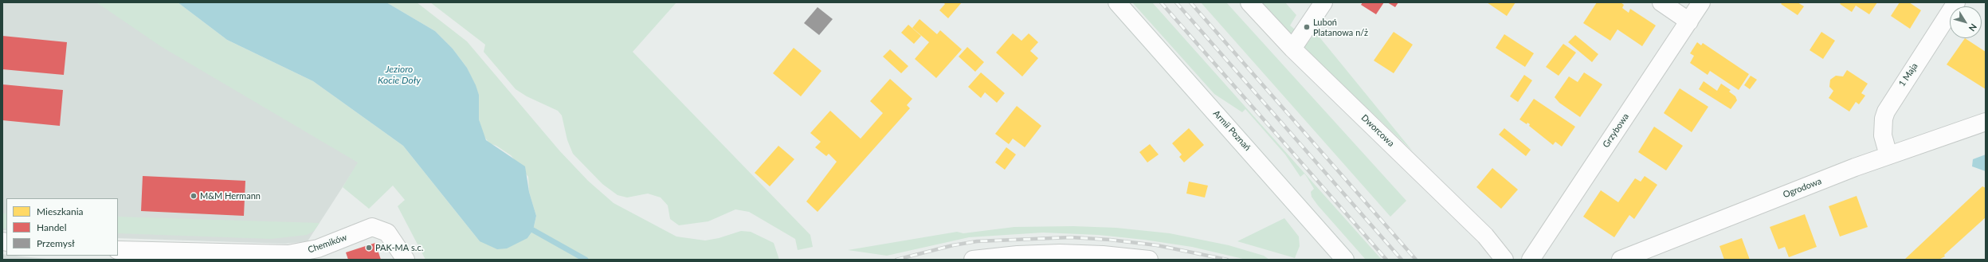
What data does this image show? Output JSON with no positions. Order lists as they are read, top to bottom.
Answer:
{
  "streets": {
    "street": [
      "1 Maja",
      "Armii Poznań",
      "Dworcowa",
      "Grzybowa",
      "Ogrodowa",
      "Chemików"
    ]
  },
  "crossings": [
    ["1 Maja", "Ogrodowa"]
  ],
  "water": ["Jezioro Kocie Doły"],
  "places": ["Luboń Platanowa n/ż", "M&M Hermann", "PAK-MA s.c."],
  "legend": ["Mieszkania", "Handel", "Przemysł"],
  "north": "bottom right"
}
